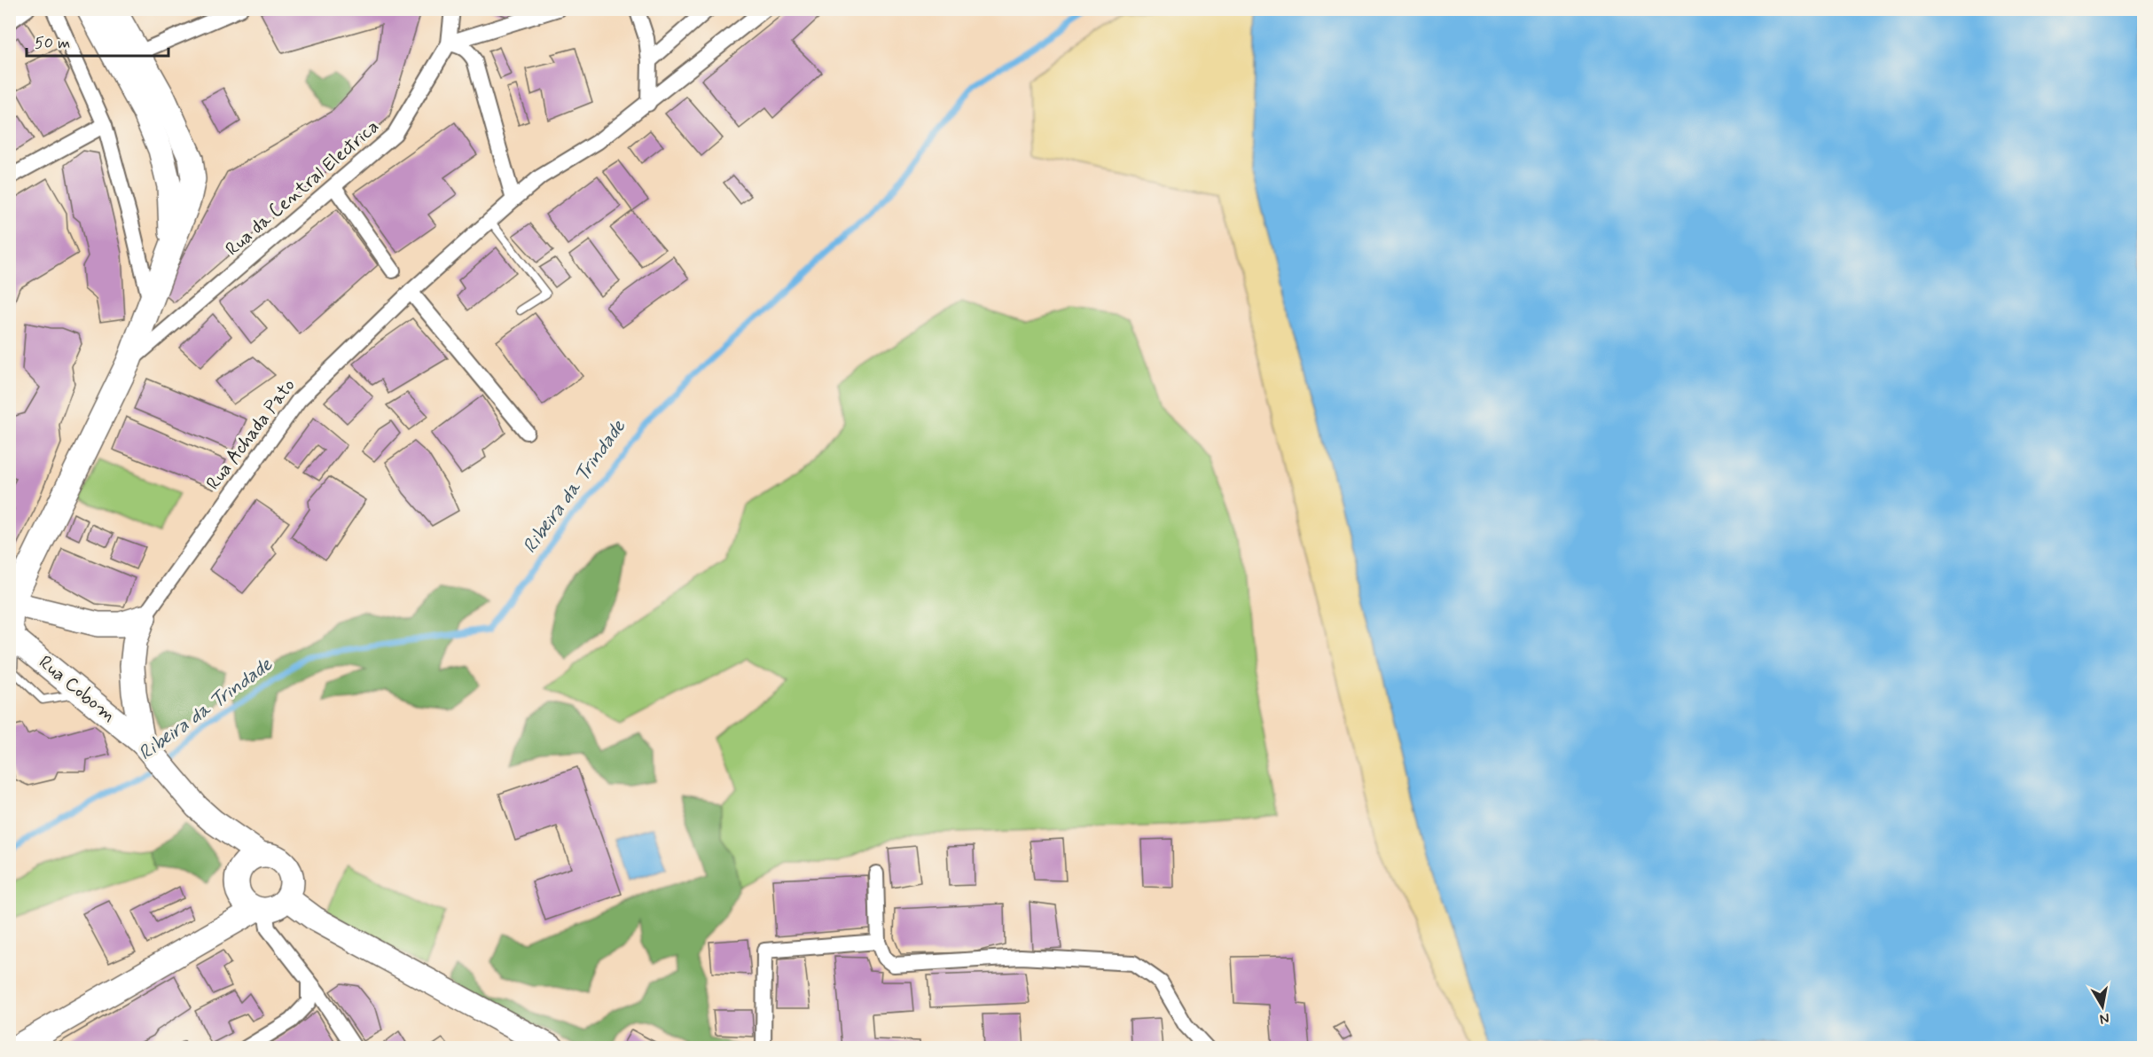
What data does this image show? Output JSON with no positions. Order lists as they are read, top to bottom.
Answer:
{
  "streets": {
    "main road": ["Rua Cobom"],
    "street": ["Rua da Central Electrica", "Rua Achada Pato"]
  },
  "water": ["Ribeira da Trindade"],
  "scale_bar": "50 m",
  "north": "bottom"
}
